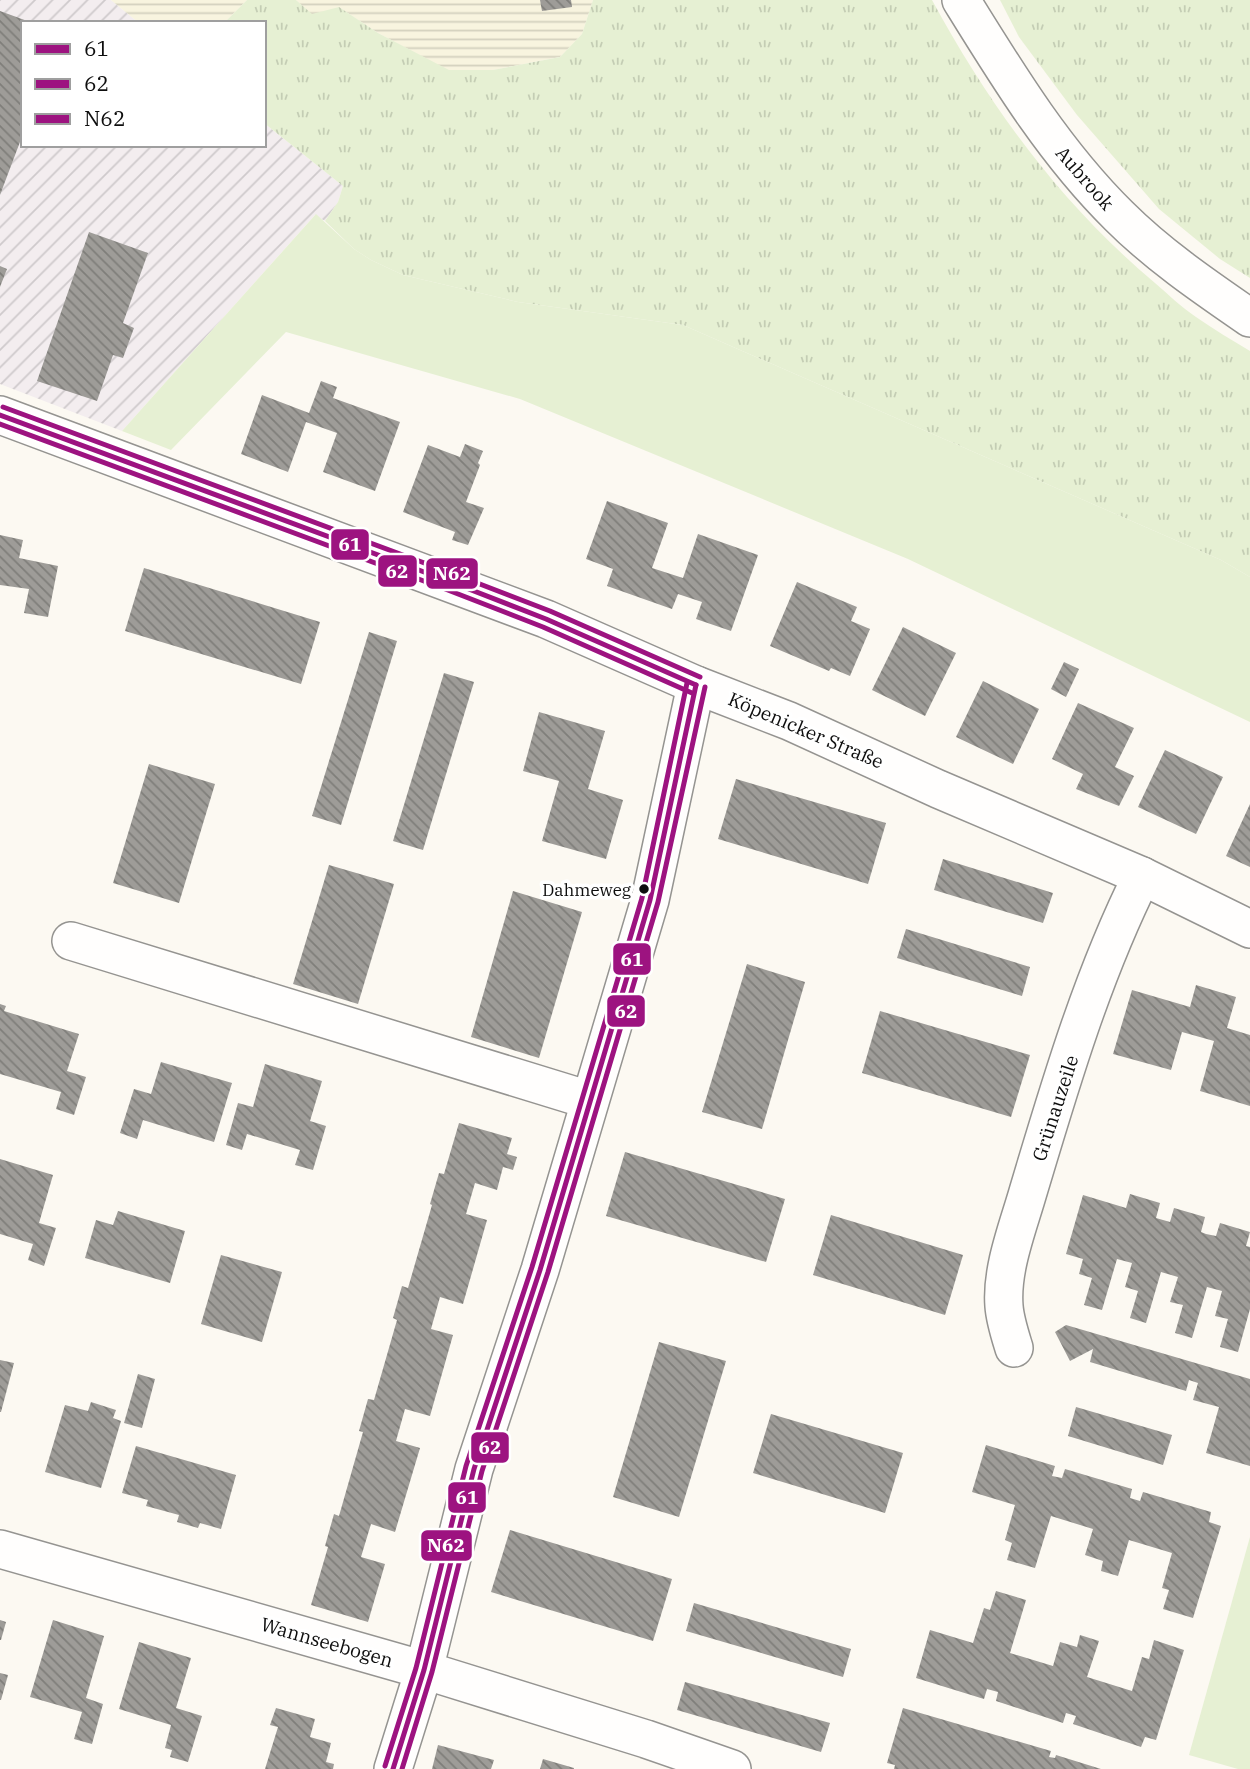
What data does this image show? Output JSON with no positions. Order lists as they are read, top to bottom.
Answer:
{
  "streets": {
    "street": [
      "Aubrook",
      "Köpenicker Straße",
      "Grünauzeile",
      "Wannseebogen"
    ]
  },
  "crossings": [
    ["Köpenicker Straße", "Grünauzeile"]
  ],
  "places": ["Dahmeweg"],
  "lines": ["transit line N62", "transit line 61", "transit line 62"],
  "legend": ["61", "62", "N62"]
}
